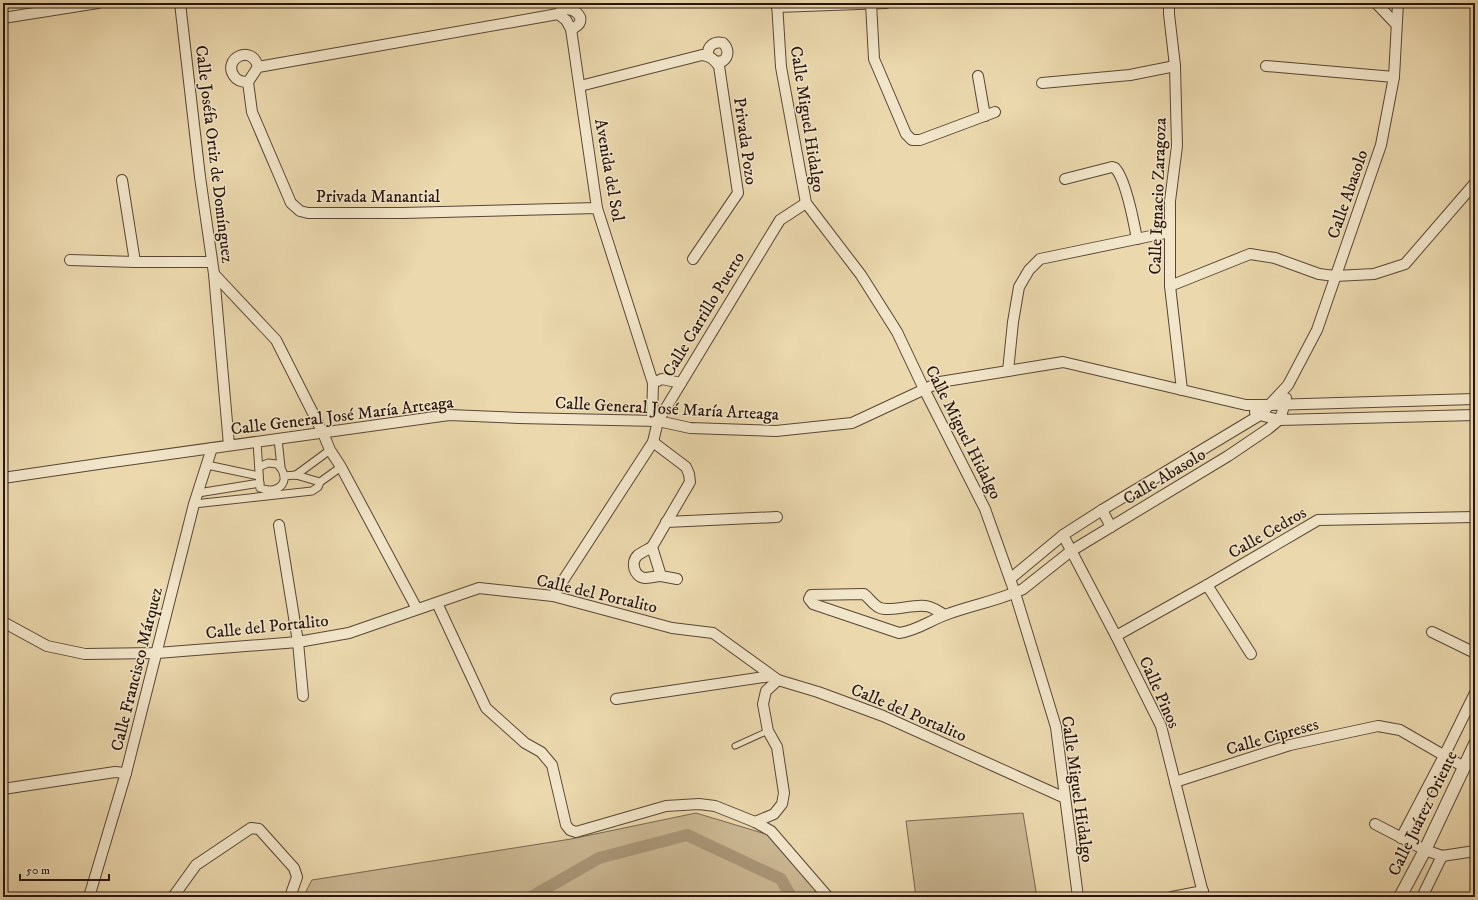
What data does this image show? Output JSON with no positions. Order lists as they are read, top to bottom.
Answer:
{
  "streets": {
    "street": [
      "Calle Miguel Hidalgo",
      "Privada Pozo",
      "Calle Joséfa Ortiz de Domínguez",
      "Avenida del Sol",
      "Calle Abasolo",
      "Privada Manantial",
      "Calle Ignacio Zaragoza",
      "Calle Carrillo Puerto",
      "Calle General José María Arteaga",
      "Calle Cedros",
      "Calle del Portalito",
      "Calle Francisco Márquez",
      "Calle Pinos",
      "Calle Cipreses",
      "Calle Juárez Oriente"
    ]
  },
  "crossings": [
    ["Calle Miguel Hidalgo", "Calle Abasolo"],
    ["Calle Miguel Hidalgo", "Calle Carrillo Puerto"],
    ["Calle Miguel Hidalgo", "Calle General José María Arteaga"],
    ["Calle Miguel Hidalgo", "Calle del Portalito"],
    ["Privada Pozo", "Avenida del Sol"],
    ["Calle Joséfa Ortiz de Domínguez", "Calle General José María Arteaga"],
    ["Calle Joséfa Ortiz de Domínguez", "Calle del Portalito"],
    ["Avenida del Sol", "Privada Manantial"],
    ["Avenida del Sol", "Calle Carrillo Puerto"],
    ["Avenida del Sol", "Calle General José María Arteaga"],
    ["Calle Abasolo", "Calle General José María Arteaga"],
    ["Calle Abasolo", "Calle Pinos"],
    ["Calle Ignacio Zaragoza", "Calle General José María Arteaga"],
    ["Calle Carrillo Puerto", "Calle General José María Arteaga"],
    ["Calle Carrillo Puerto", "Calle del Portalito"],
    ["Calle General José María Arteaga", "Calle Francisco Márquez"],
    ["Calle Cedros", "Calle Pinos"],
    ["Calle del Portalito", "Calle Francisco Márquez"],
    ["Calle Pinos", "Calle Cipreses"]
  ],
  "scale_bar": "50 m"
}
